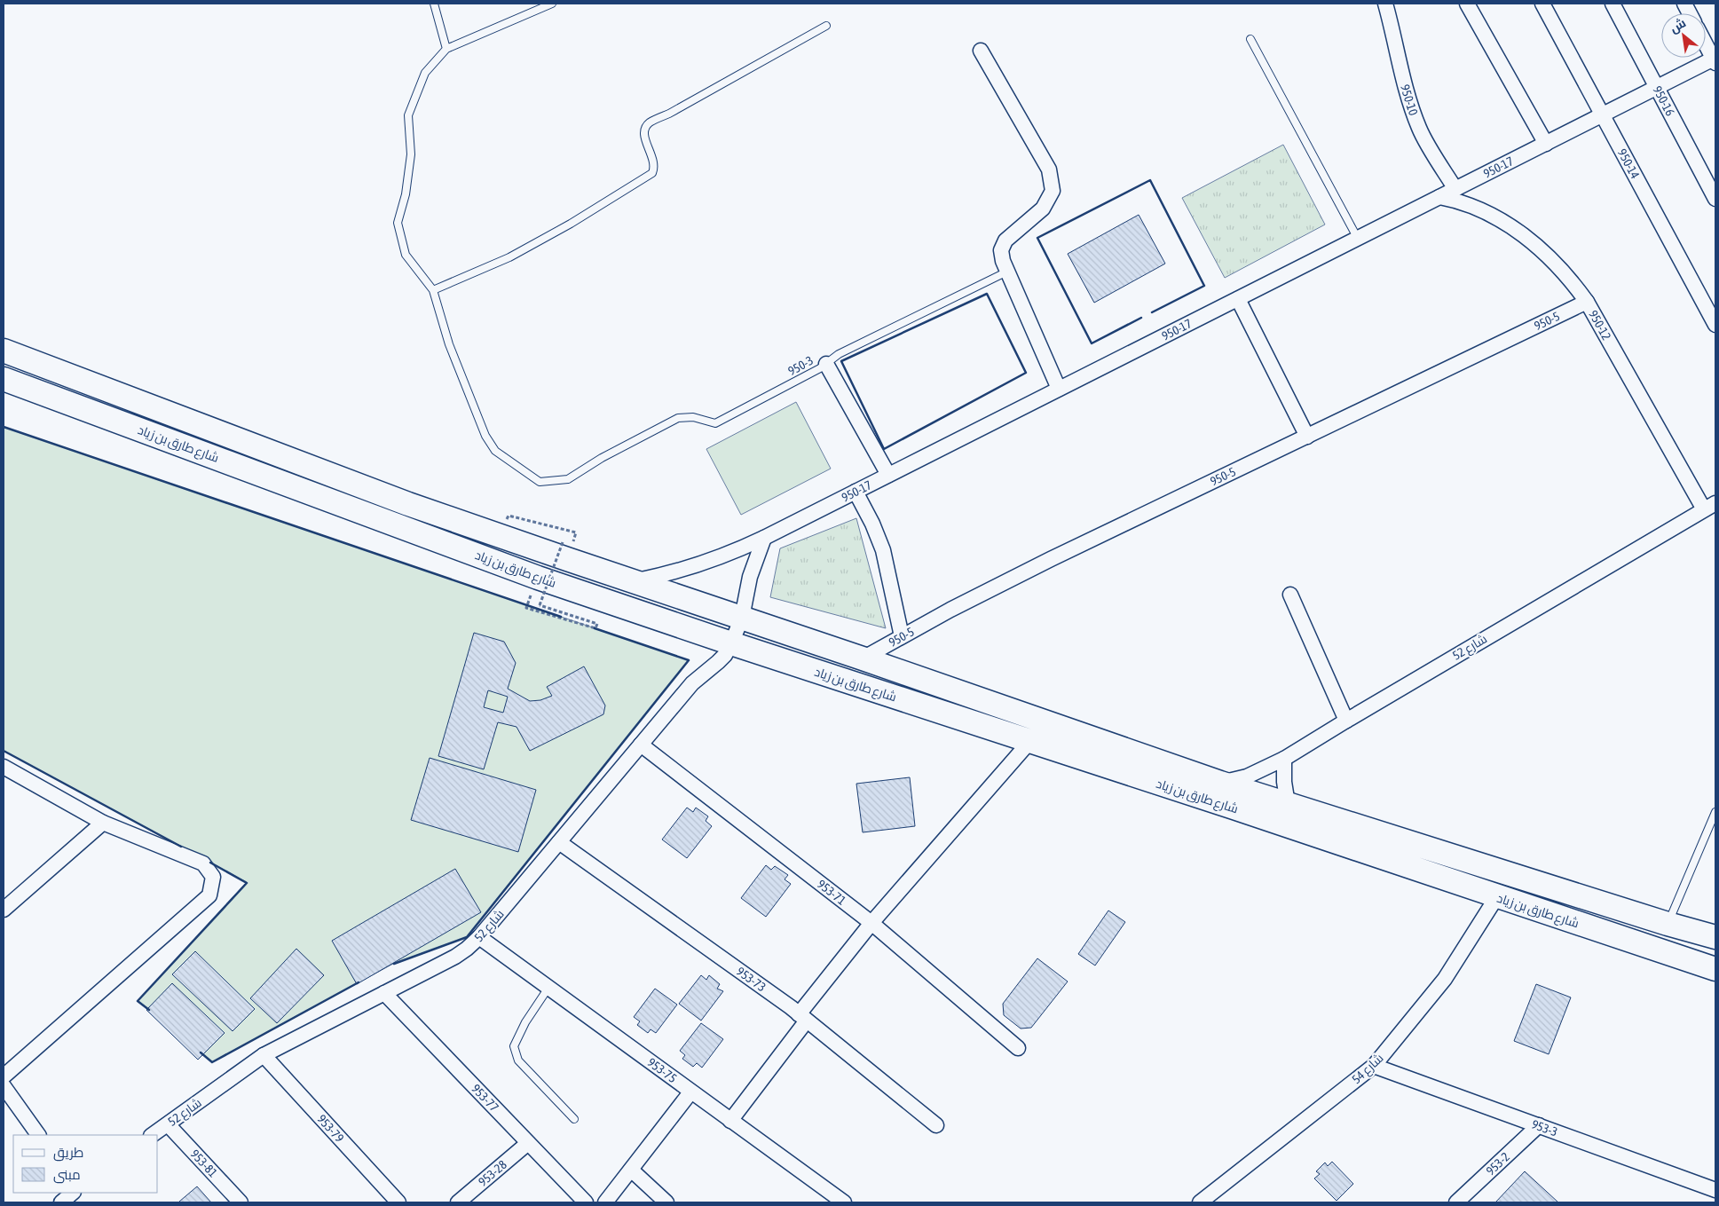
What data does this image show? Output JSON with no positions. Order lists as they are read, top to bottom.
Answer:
{
  "streets": {
    "main road": ["شارع طارق بن زياد"],
    "street": [
      "950-10",
      "950-16",
      "950-14",
      "950-17",
      "950-5",
      "950-12",
      "شارع 52",
      "953-71",
      "953-73",
      "شارع 54",
      "953-75",
      "953-77",
      "953-3",
      "953-79",
      "953-81",
      "953-2",
      "953-28"
    ],
    "lane": ["950-3"]
  },
  "crossings": [
    ["950-10", "950-17"],
    ["950-16", "950-17"],
    ["950-14", "950-17"],
    ["950-17", "950-12"],
    ["950-17", "شارع طارق بن زياد"],
    ["950-17", "شارع 52"],
    ["950-5", "950-12"],
    ["950-5", "شارع طارق بن زياد"],
    ["950-12", "شارع 52"],
    ["شارع طارق بن زياد", "شارع 52"],
    ["شارع طارق بن زياد", "شارع 54"],
    ["شارع 52", "953-71"],
    ["شارع 52", "953-73"],
    ["شارع 52", "953-75"],
    ["شارع 52", "953-77"],
    ["شارع 52", "953-79"],
    ["شارع 52", "953-81"],
    ["شارع 54", "953-3"],
    ["953-77", "953-28"],
    ["953-3", "953-2"]
  ],
  "legend": ["طريق", "مبنى"],
  "north": "top left"
}
